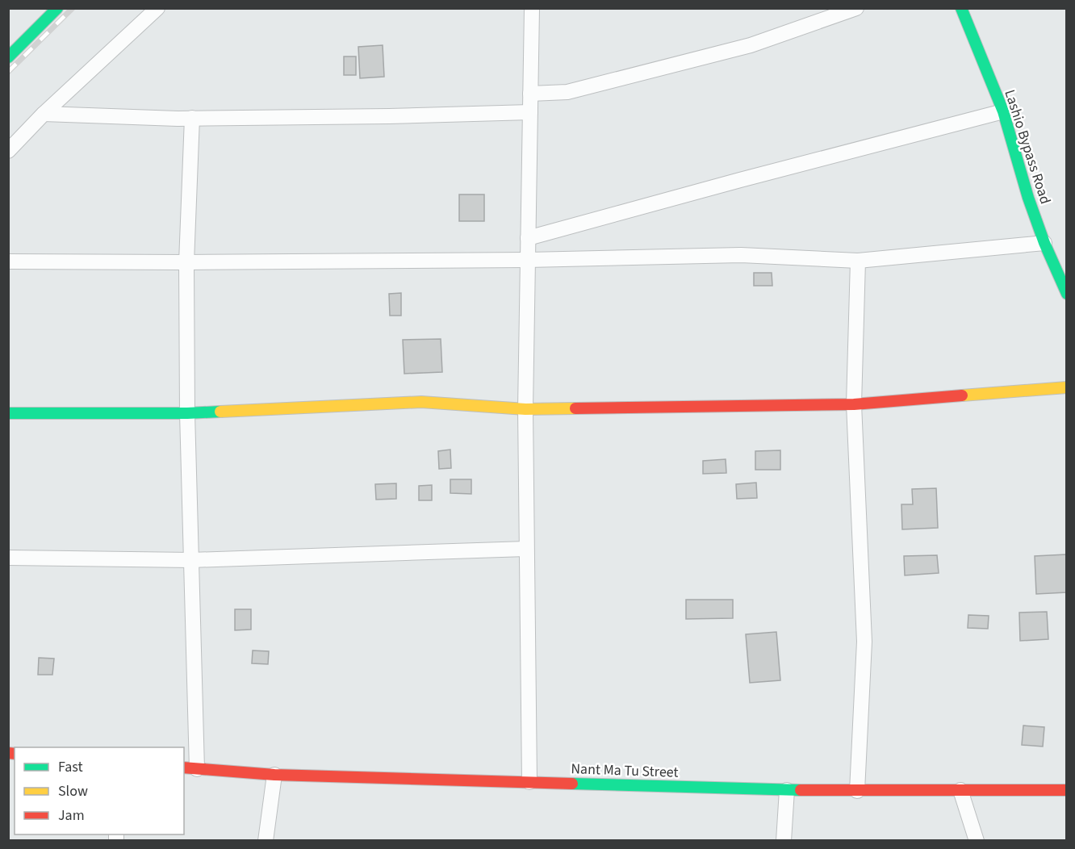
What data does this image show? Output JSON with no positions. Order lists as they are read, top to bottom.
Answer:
{
  "streets": {
    "main road": ["Lashio Bypass Road", "Nant Ma Tu Street"]
  },
  "legend": ["Fast", "Slow", "Jam"]
}
